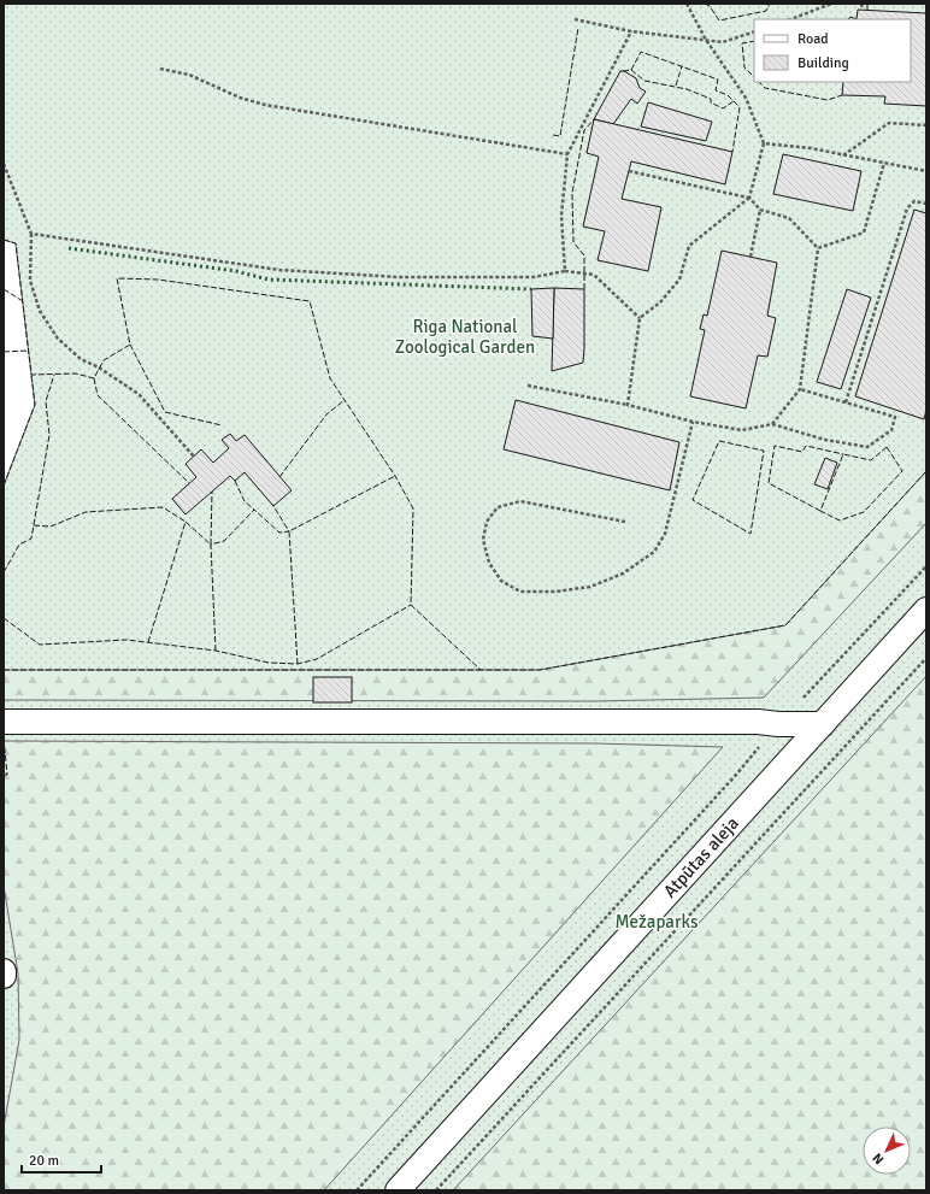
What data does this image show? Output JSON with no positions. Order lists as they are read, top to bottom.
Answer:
{
  "streets": {
    "street": ["Atpūtas aleja"]
  },
  "parks": ["Riga National Zoological Garden", "Mežaparks"],
  "legend": ["Road", "Building"],
  "scale_bar": "20 m",
  "north": "bottom left"
}
